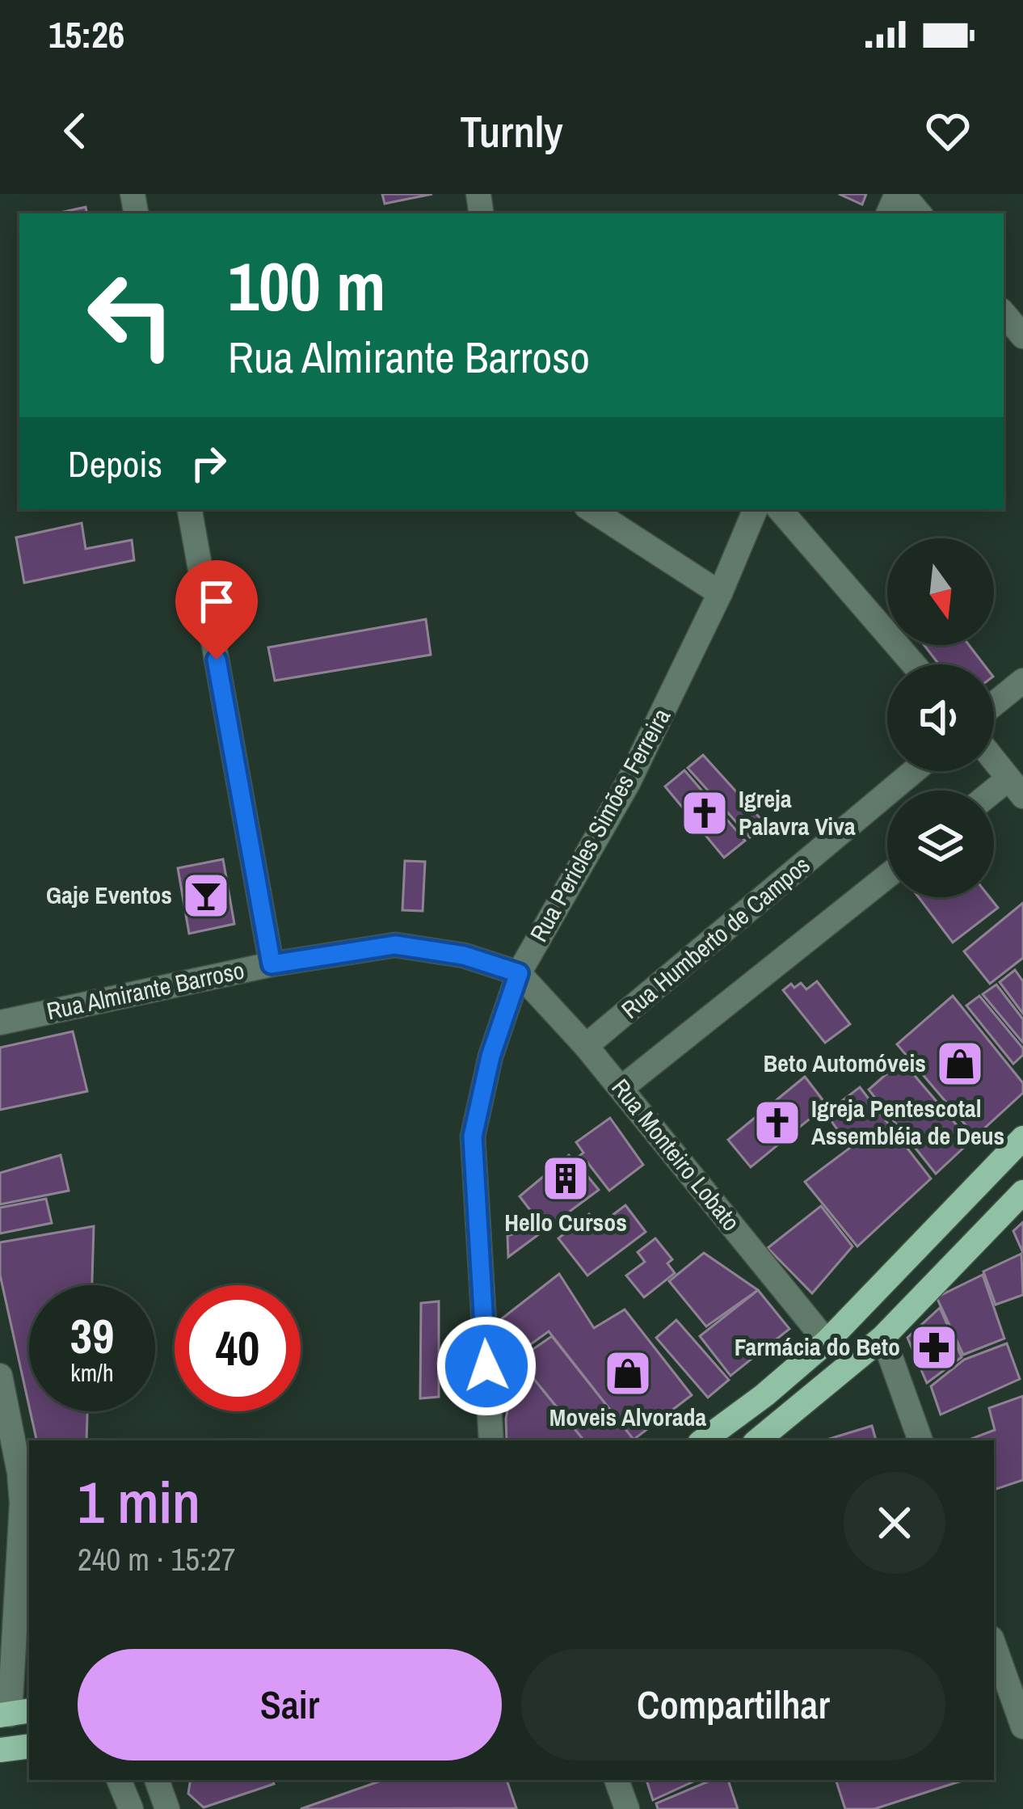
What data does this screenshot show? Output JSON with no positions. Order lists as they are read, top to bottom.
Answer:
{
  "streets": {
    "street": [
      "Rua Pericles Simões Ferreira",
      "Rua Humberto de Campos",
      "Rua Almirante Barroso",
      "Rua Monteiro Lobato"
    ]
  },
  "crossings": [
    ["Rua Pericles Simões Ferreira", "Rua Almirante Barroso"],
    ["Rua Pericles Simões Ferreira", "Rua Monteiro Lobato"],
    ["Rua Humberto de Campos", "Rua Monteiro Lobato"],
    ["Rua Almirante Barroso", "Rua Monteiro Lobato"]
  ],
  "places": {
    "church": ["Igreja Palavra Viva", "Igreja Pentescotal Assembléia de Deus"],
    "bar": ["Gaje Eventos"],
    "shop": ["Beto Automóveis", "Moveis Alvorada"],
    "building": ["Hello Cursos"],
    "pharmacy": ["Farmácia do Beto"]
  },
  "north": "bottom",
  "page": {
    "status": "15:26",
    "header": "Turnly",
    "turn": ["100 m", "Rua Almirante Barroso"],
    "then": "Depois",
    "speed": "39 km/h",
    "limit": "40",
    "heading": ["1 min", "240 m · 15:27"],
    "buttons": ["Sair", "Compartilhar"]
  }
}
